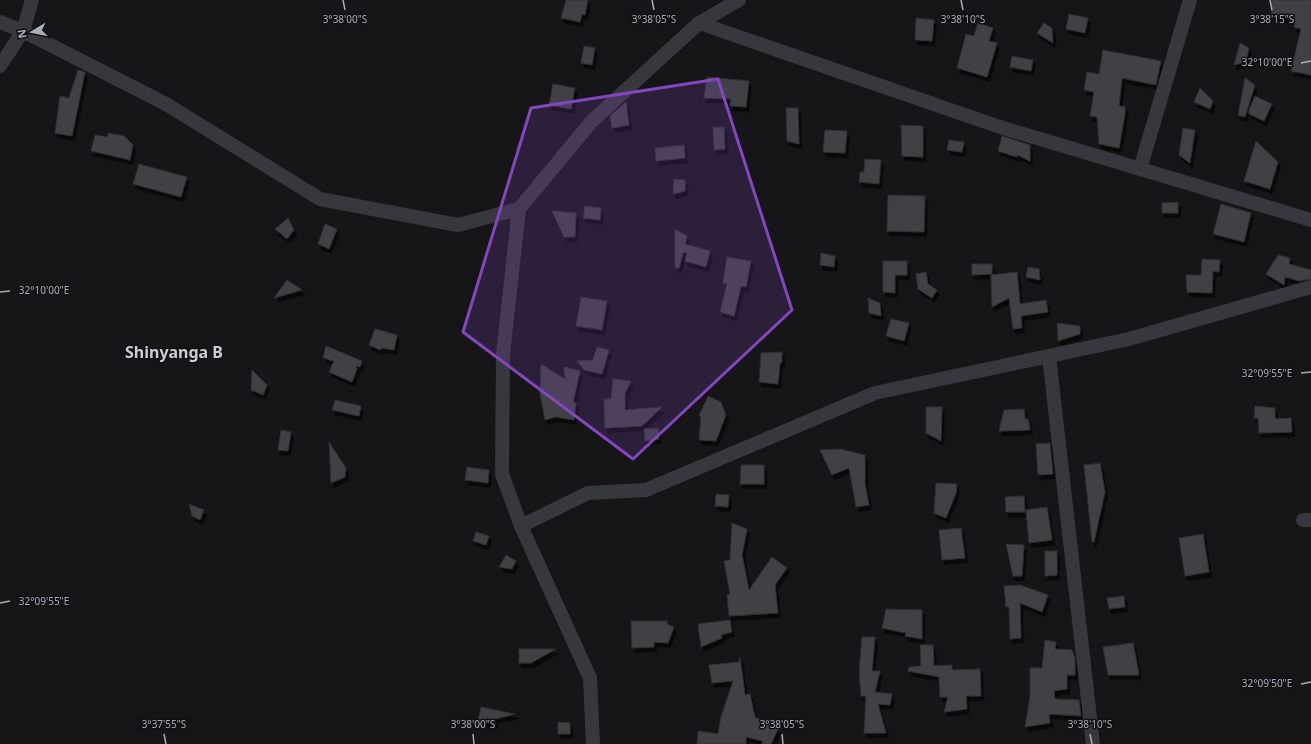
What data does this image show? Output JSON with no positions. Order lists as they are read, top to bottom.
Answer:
{
  "districts": ["Shinyanga B"],
  "north": "left",
  "coordinates": [
    "3°38'00\"S",
    "3°38'05\"S",
    "3°38'10\"S",
    "3°38'15\"S",
    "32°10'00\"E",
    "32°09'55\"E",
    "32°09'50\"E",
    "3°37'55\"S"
  ]
}
